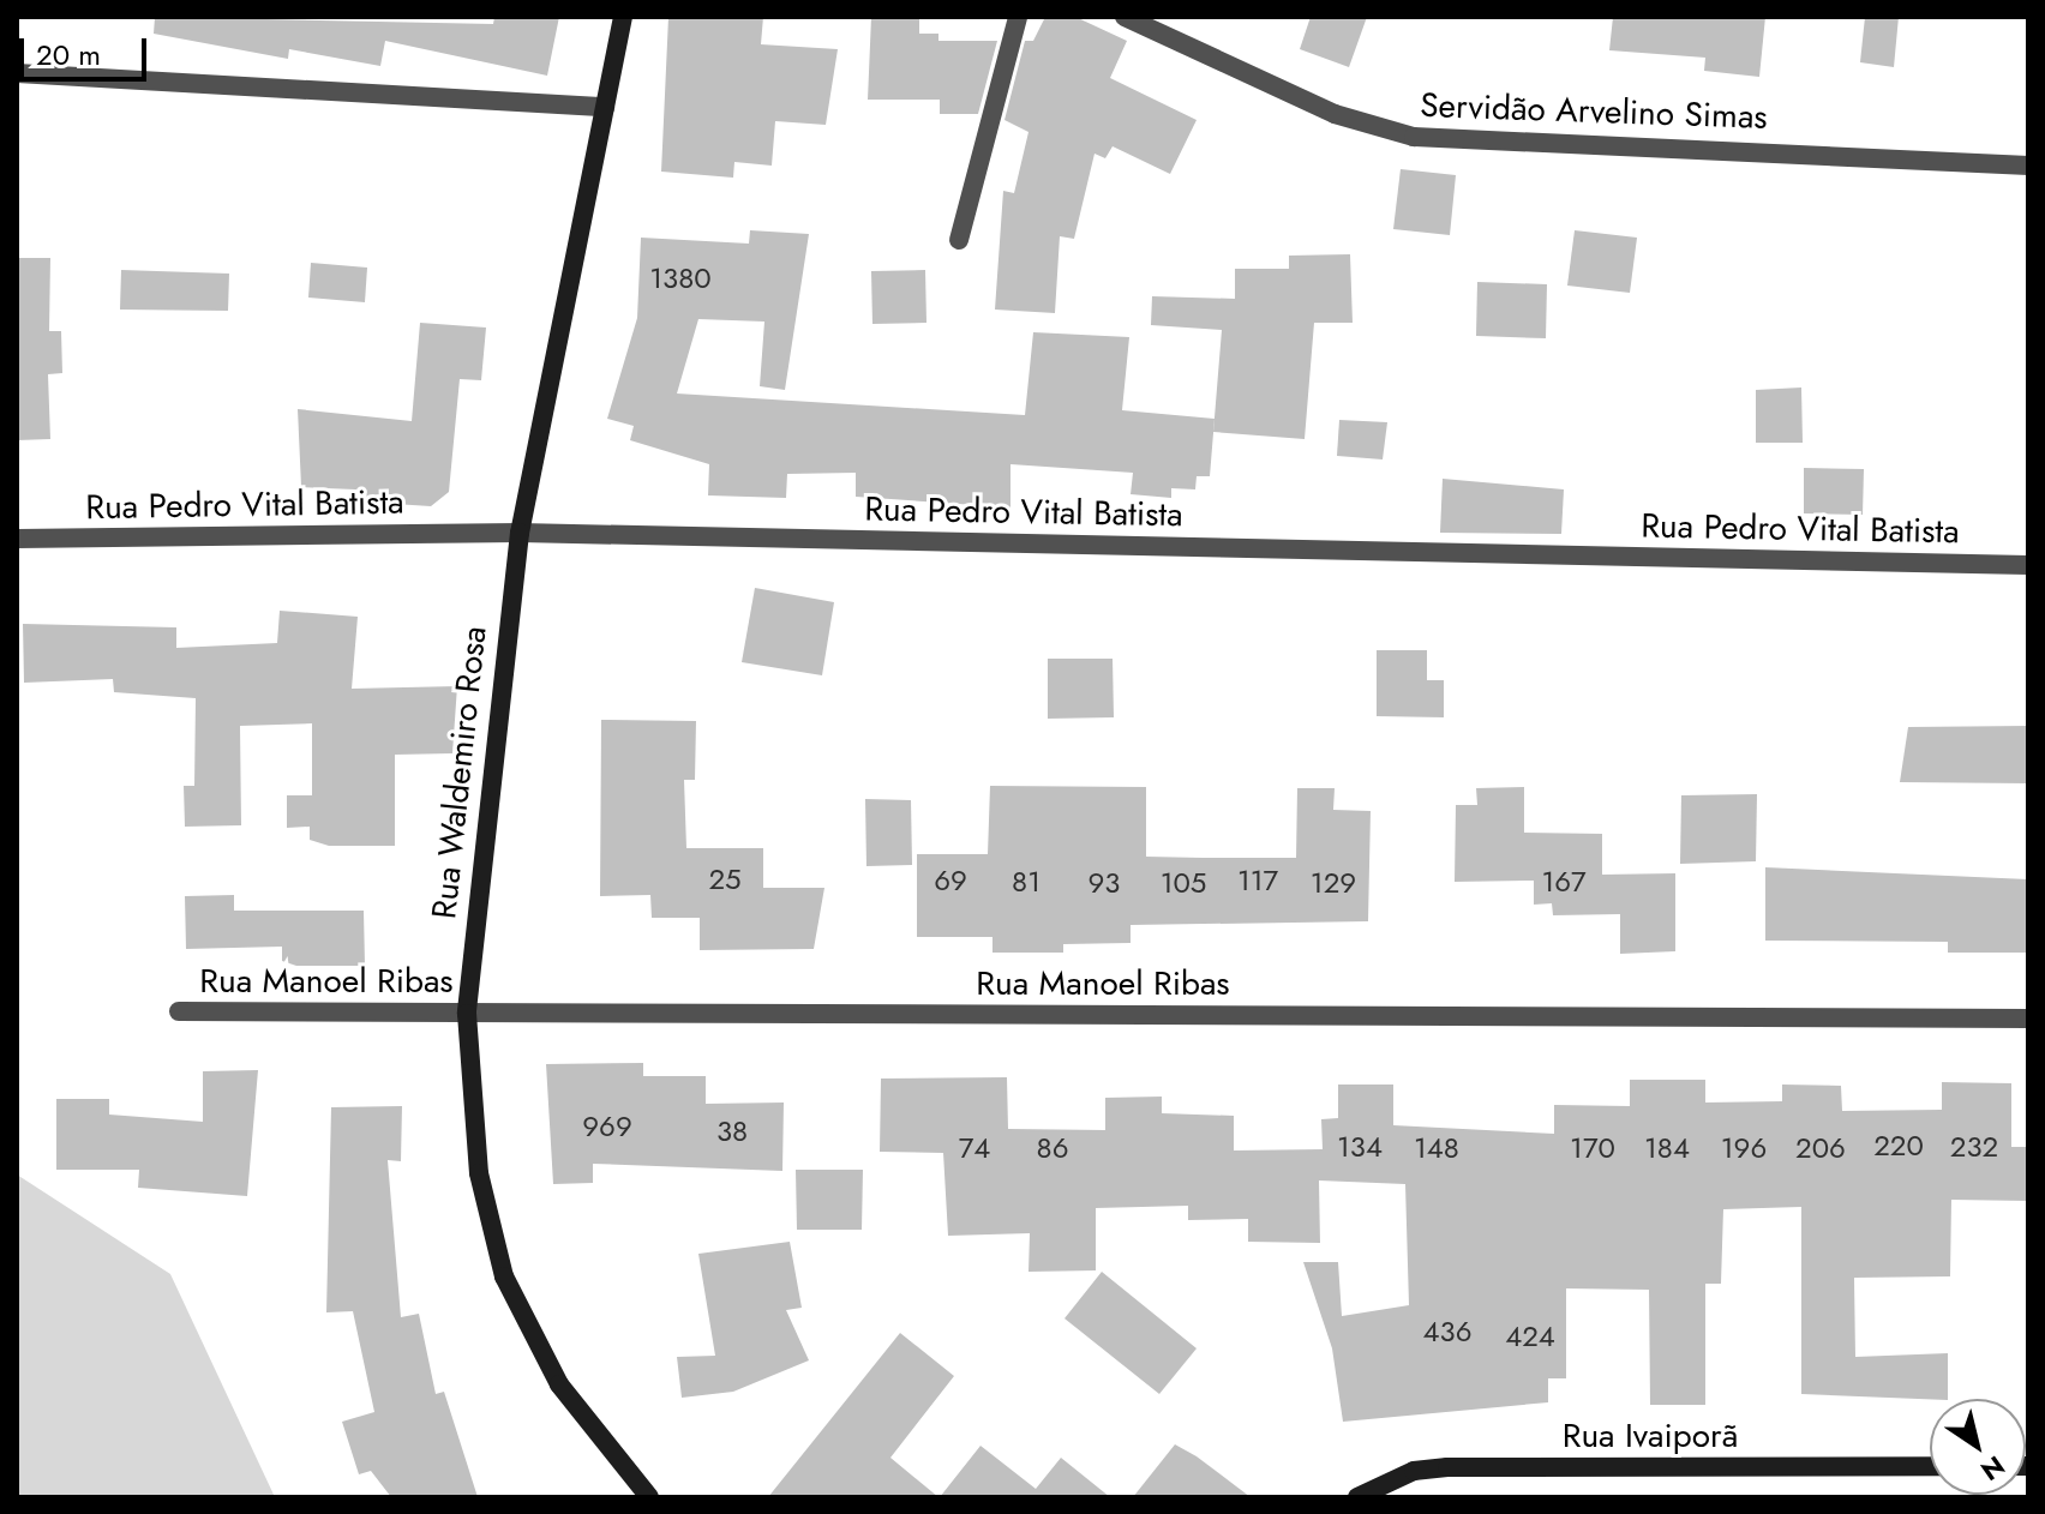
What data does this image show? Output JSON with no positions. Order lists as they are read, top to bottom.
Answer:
{
  "streets": {
    "street": [
      "Servidão Arvelino Simas",
      "Rua Pedro Vital Batista",
      "Rua Waldemiro Rosa",
      "Rua Manoel Ribas",
      "Rua Ivaiporã"
    ]
  },
  "crossings": [
    ["Rua Pedro Vital Batista", "Rua Waldemiro Rosa"],
    ["Rua Waldemiro Rosa", "Rua Manoel Ribas"]
  ],
  "house_numbers": [
    "1380",
    "25",
    "69",
    "117",
    "81",
    "167",
    "93",
    "105",
    "129",
    "969",
    "38",
    "220",
    "134",
    "232",
    "74",
    "86",
    "148",
    "170",
    "184",
    "196",
    "206",
    "436",
    "424"
  ],
  "scale_bar": "20 m",
  "north": "bottom right"
}
